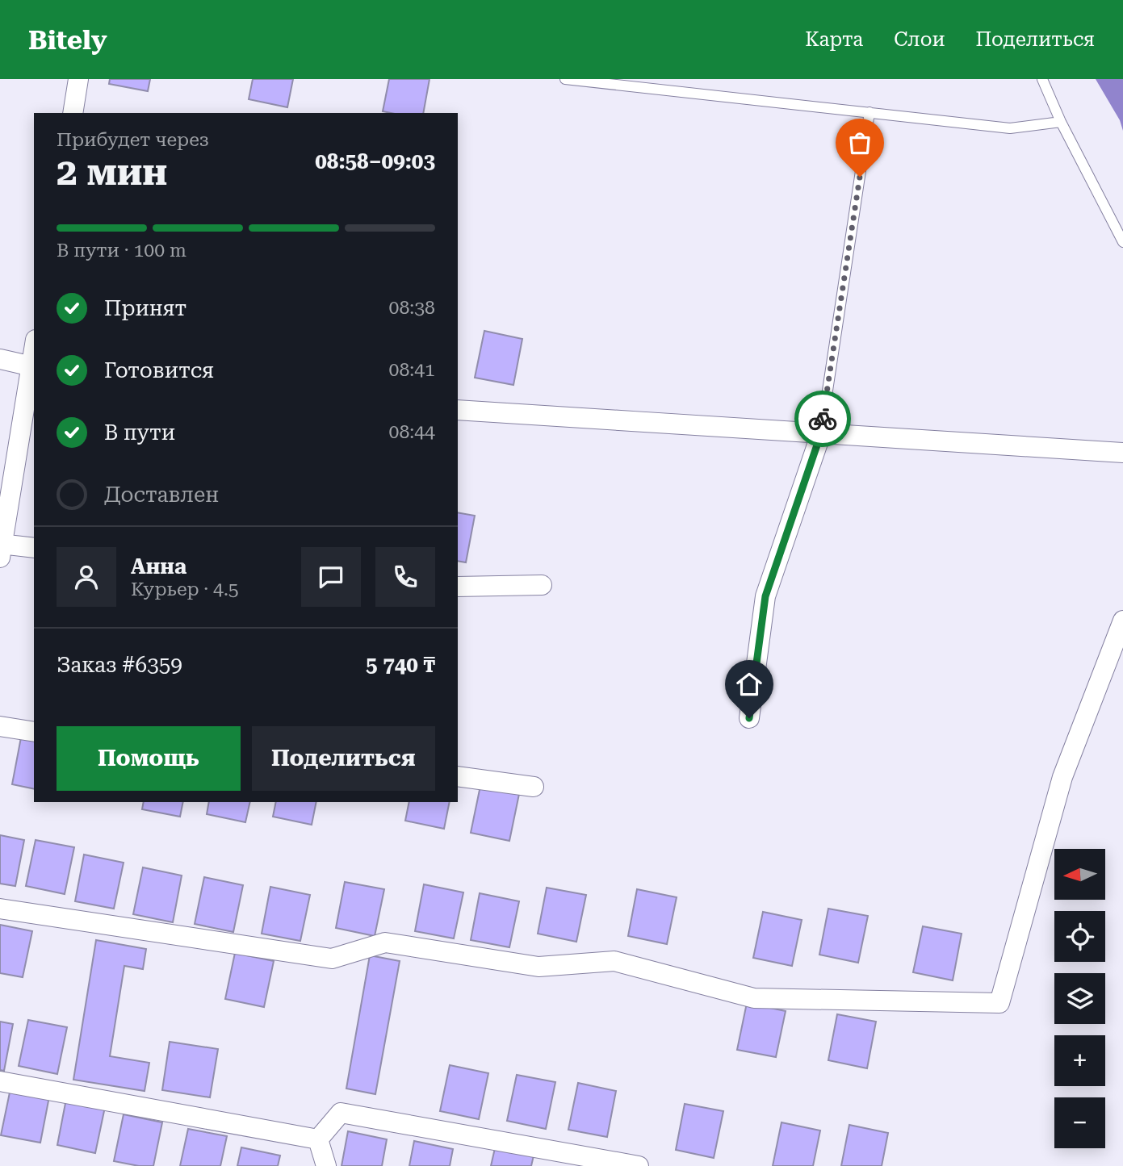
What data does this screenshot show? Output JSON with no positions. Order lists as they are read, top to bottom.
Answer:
{
  "north": "left",
  "page": {
    "header": "Bitely",
    "nav": ["Карта", "Слои", "Поделиться"],
    "heading": ["2 мин", "Прибудет через", "08:58–09:03"],
    "panel": [
      "Анна",
      "Курьер · 4.5",
      "Заказ #6359",
      "5 740 ₸"
    ],
    "bar": "В пути · 100 m",
    "list": [
      ["Принят", "08:38"],
      ["Готовится", "08:41"],
      ["В пути", "08:44"],
      "Доставлен"
    ],
    "buttons": ["Помощь", "Поделиться"],
    "map_buttons": ["+", "−"]
  }
}
